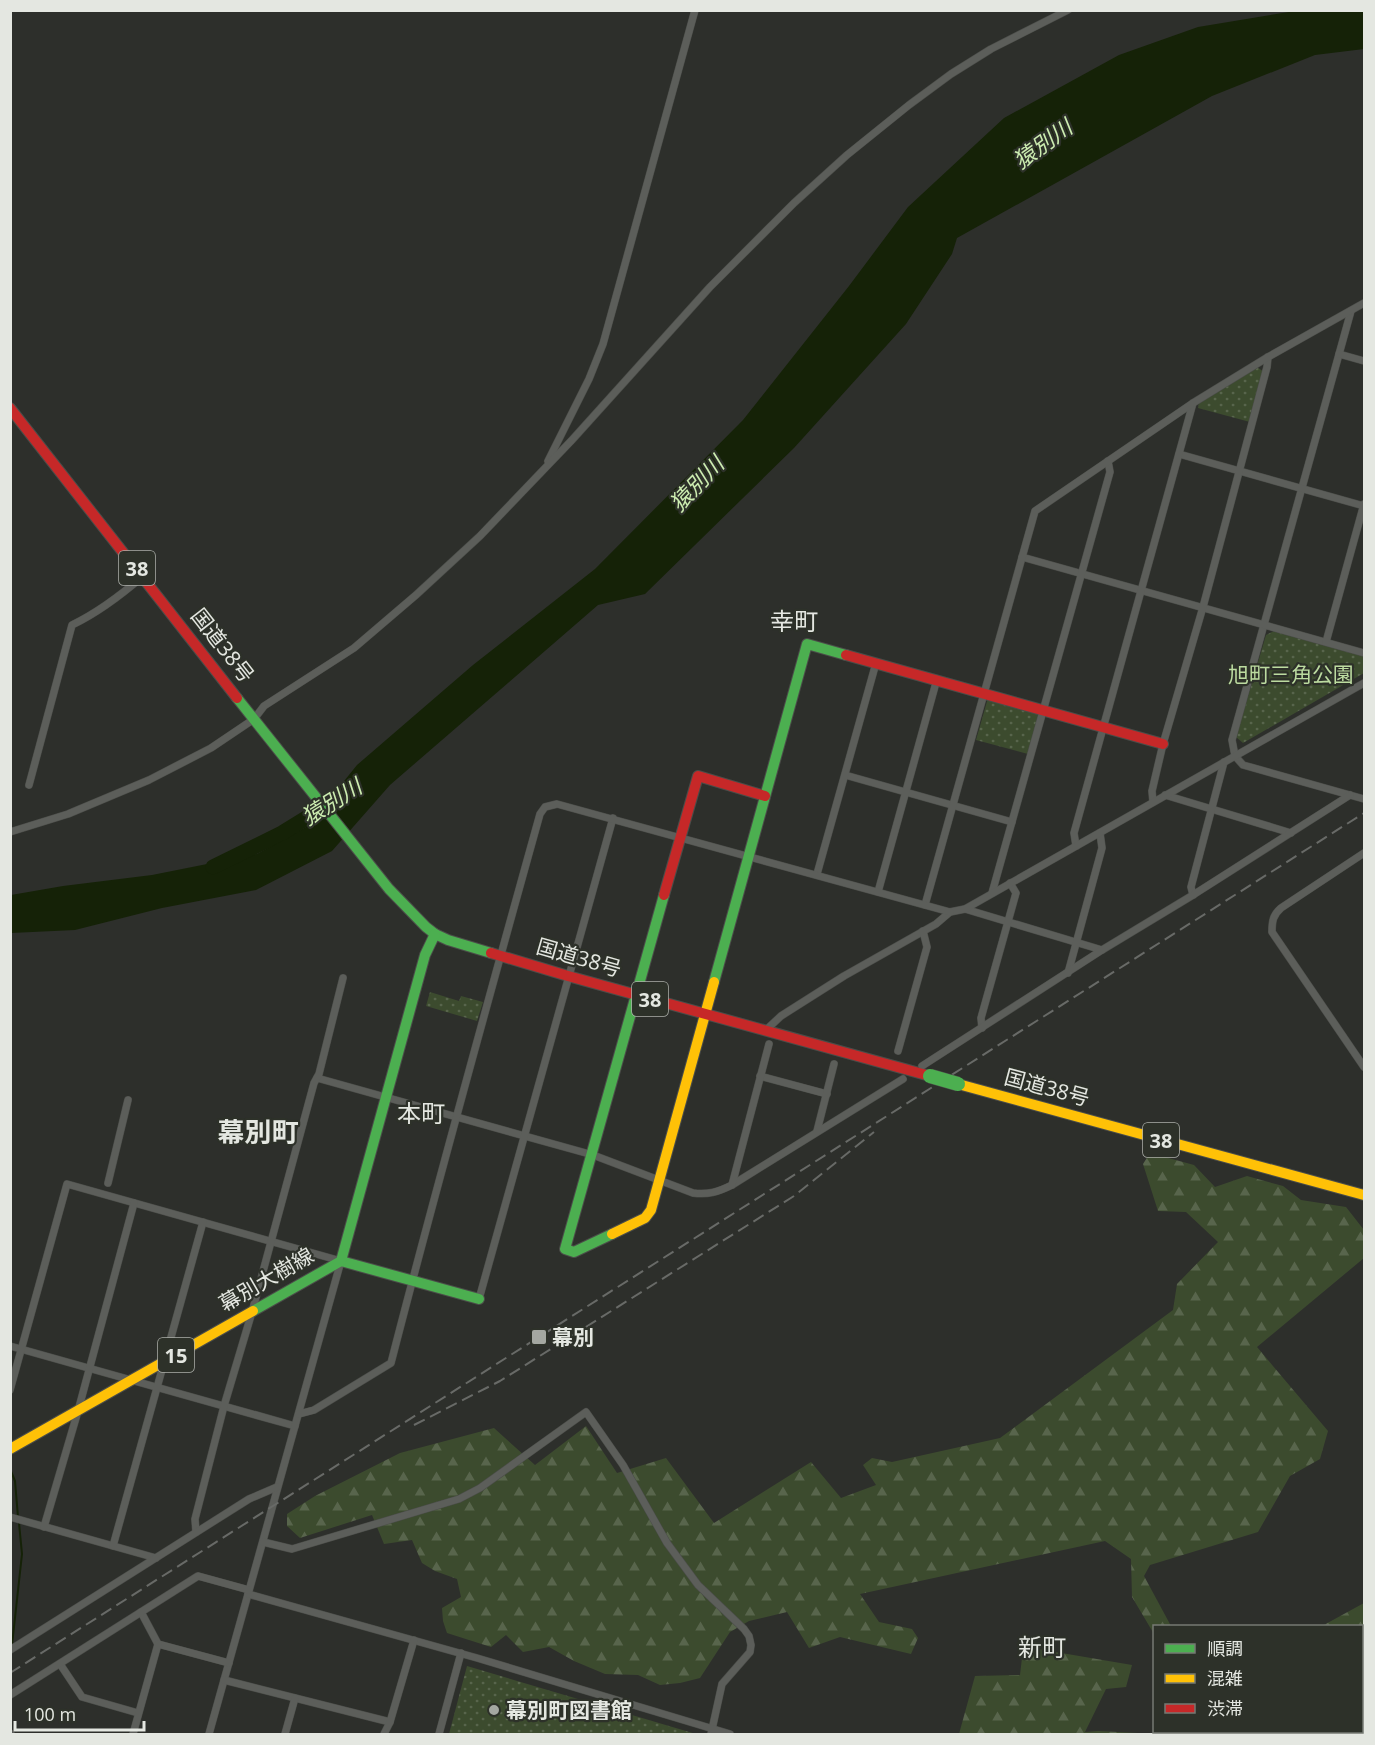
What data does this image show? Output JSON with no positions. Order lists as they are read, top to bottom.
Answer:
{
  "streets": {
    "main road": [
      "38",
      "国道38号",
      "幕別大樹線",
      "15"
    ]
  },
  "crossings": [
    ["国道38号", "幕別大樹線"]
  ],
  "districts": [
    "幸町",
    "本町",
    "幕別町",
    "新町"
  ],
  "water": ["猿別川"],
  "parks": ["旭町三角公園"],
  "places": {
    "transit": ["幕別"],
    "other": ["幕別町図書館"]
  },
  "legend": ["順調", "混雑", "渋滞"],
  "scale_bar": "100 m"
}
